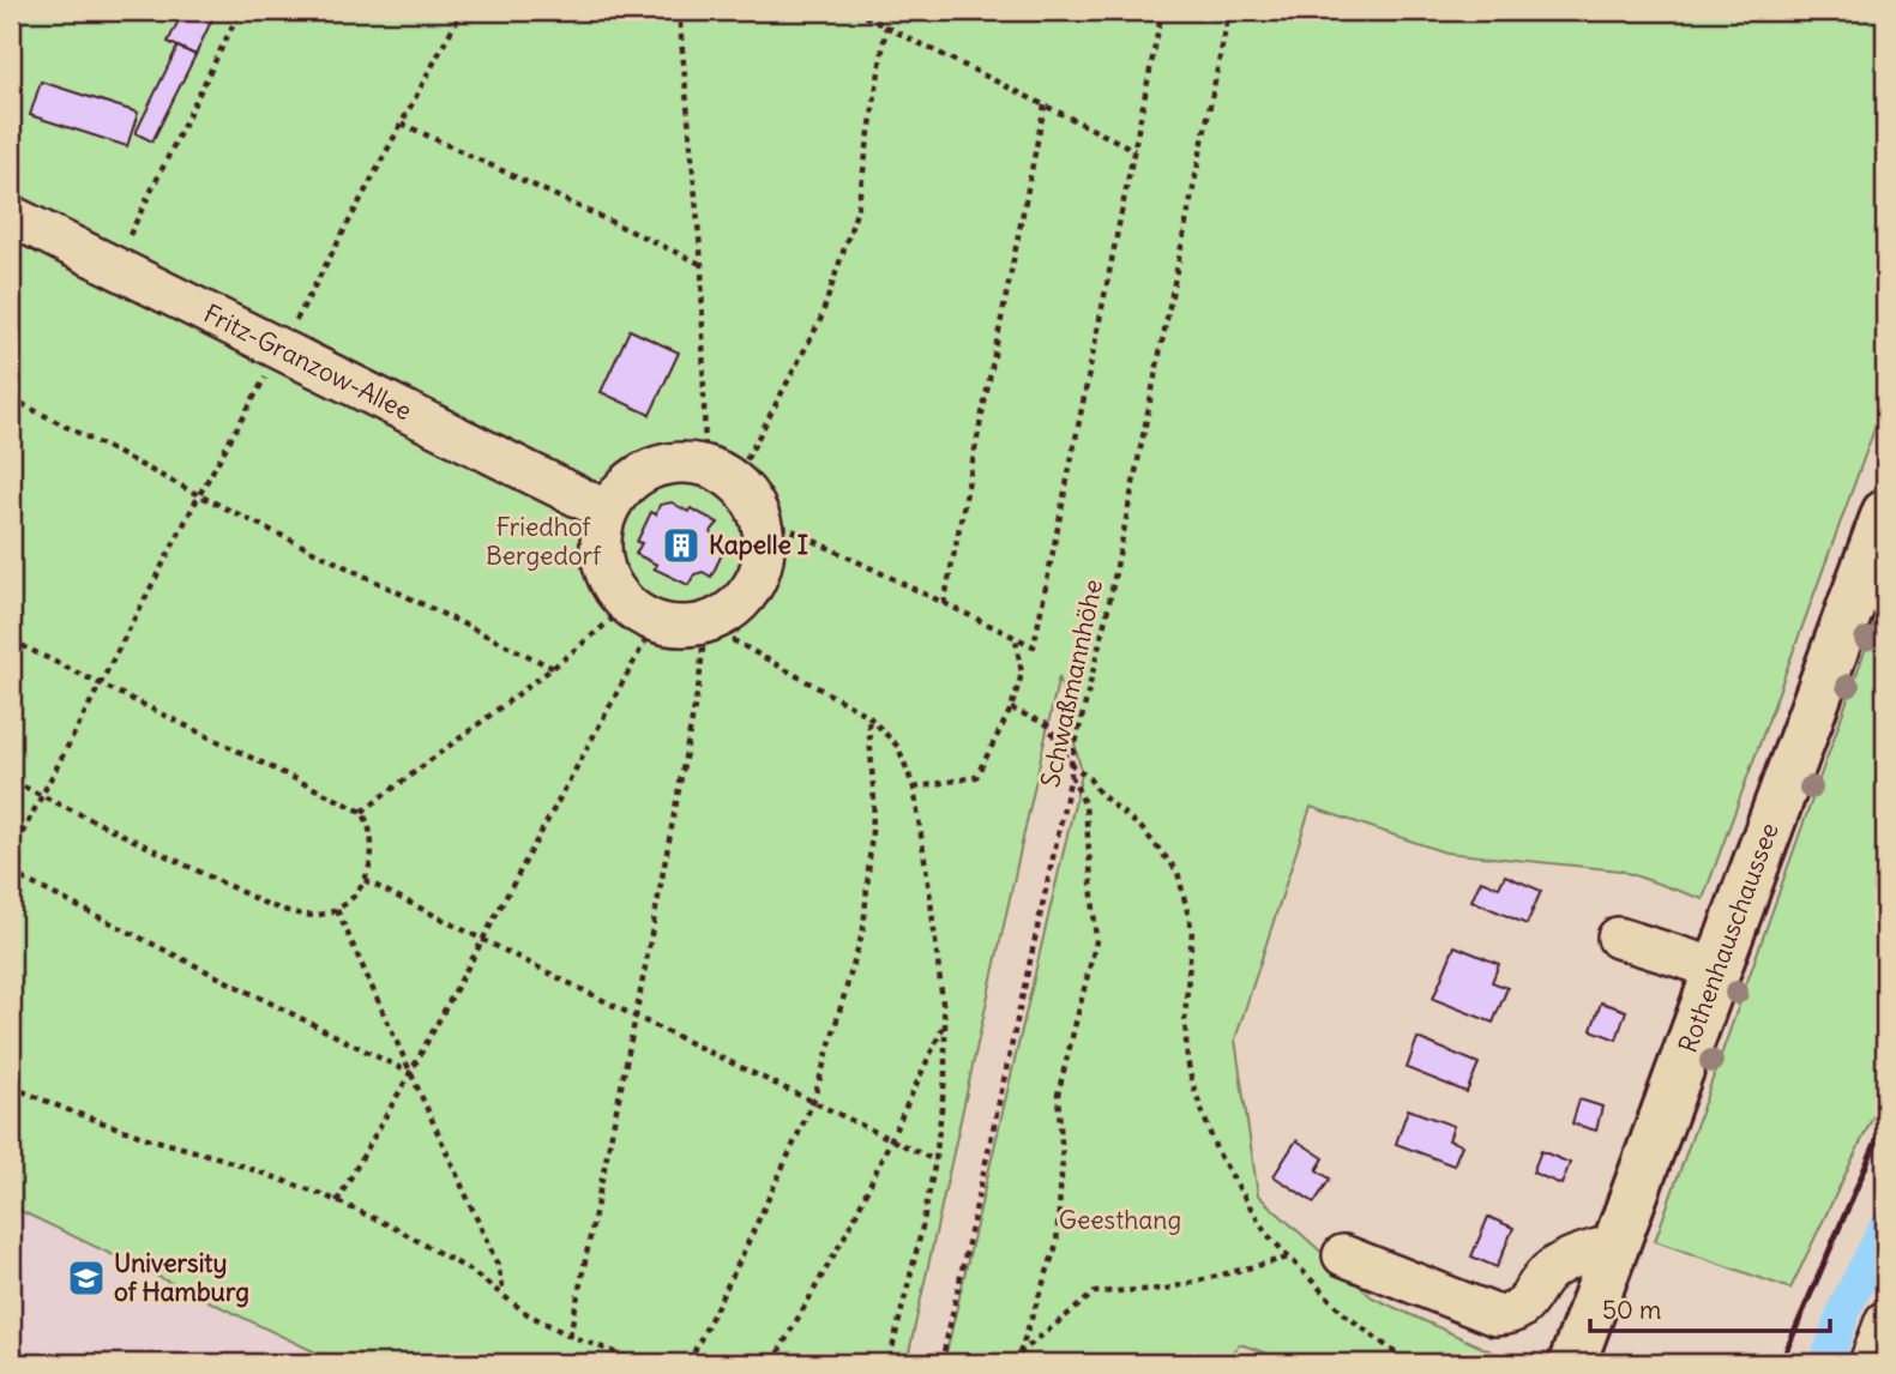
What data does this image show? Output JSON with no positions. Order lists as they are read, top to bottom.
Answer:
{
  "streets": {
    "main road": ["Rothenhauschaussee"],
    "street": ["Fritz-Granzow-Allee"],
    "path": ["Schwaßmannhöhe"]
  },
  "parks": ["Friedhof Bergedorf", "Geesthang"],
  "places": {
    "building": ["Kapelle I"],
    "school or university": ["University of Hamburg"]
  },
  "scale_bar": "50 m"
}
